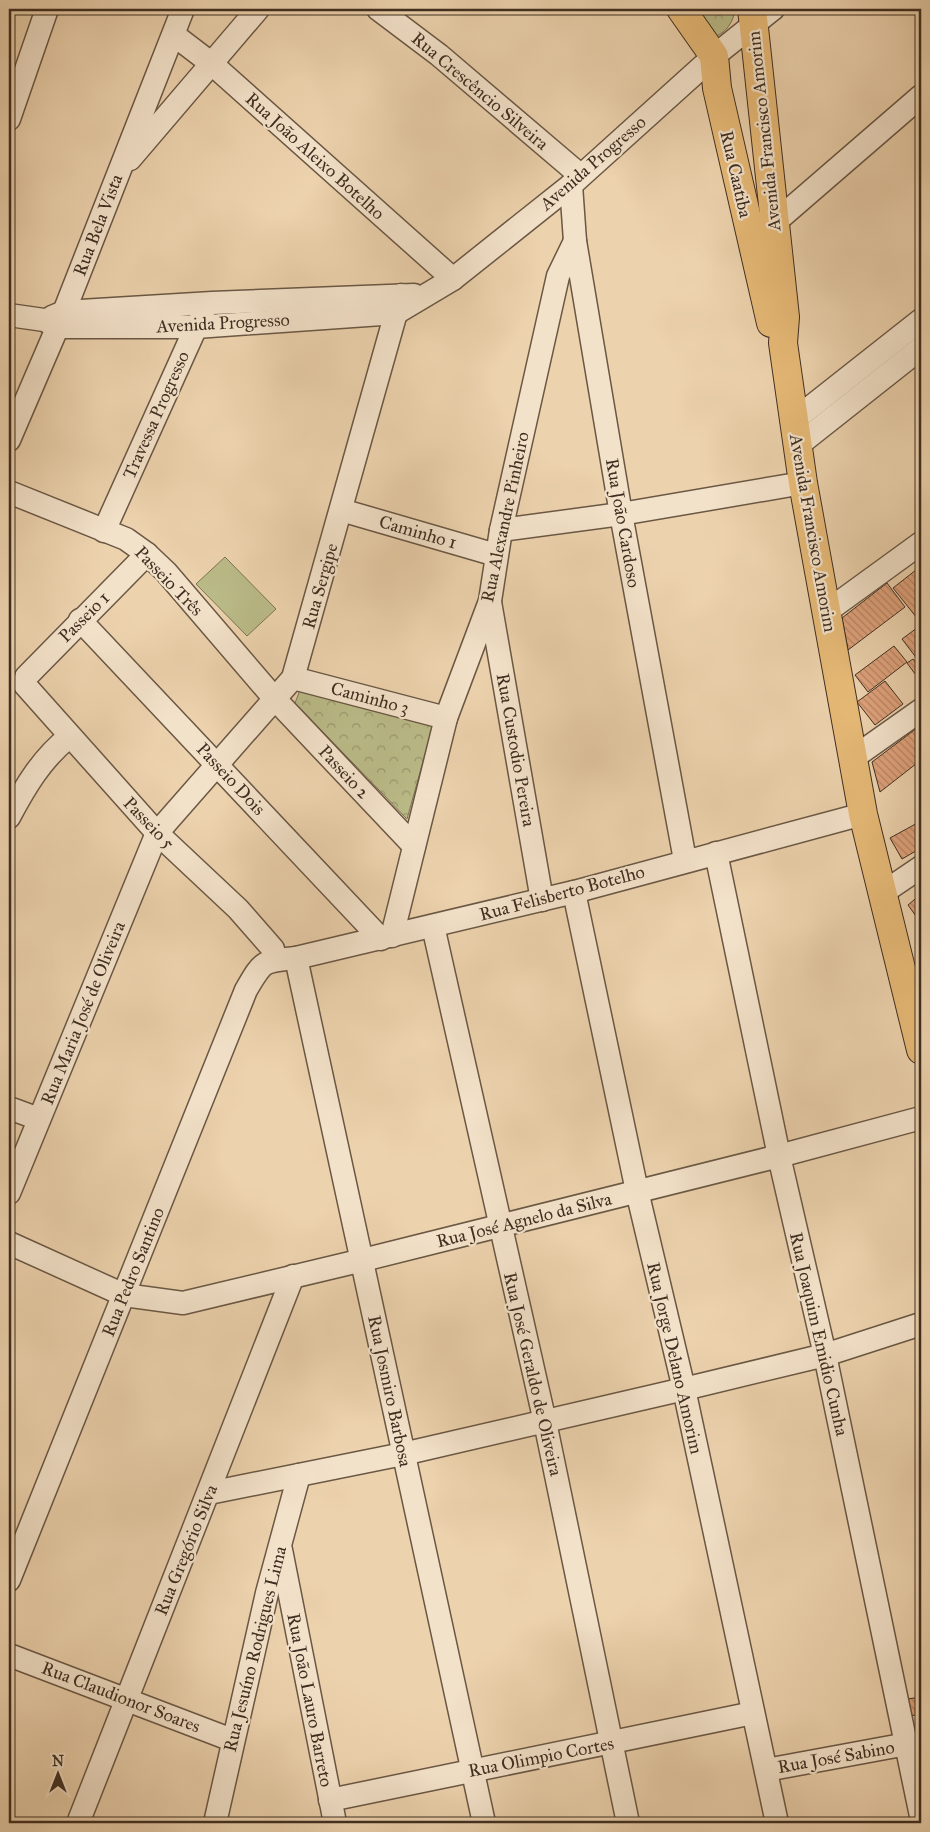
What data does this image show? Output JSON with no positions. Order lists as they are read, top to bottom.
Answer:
{
  "streets": {
    "main road": ["Avenida Francisco Amorim", "Rua Caatiba"],
    "street": [
      "Rua Crescêncio Silveira",
      "Rua João Aleixo Botelho",
      "Avenida Progresso",
      "Rua Bela Vista",
      "Travessa Progresso",
      "Rua Alexandre Pinheiro",
      "Rua João Cardoso",
      "Caminho 1",
      "Passeio Três",
      "Rua Sergipe",
      "Passeio 1",
      "Caminho 3",
      "Rua Custodio Pereira",
      "Passeio 2",
      "Passeio Dois",
      "Passeio 5",
      "Rua Felisberto Botelho",
      "Rua Maria José de Oliveira",
      "Rua José Agnelo da Silva",
      "Rua Pedro Santino",
      "Rua Joaquim Emidio Cunha",
      "Rua Jorge Delano Amorim",
      "Rua José Geraldo de Oliveira",
      "Rua Josmiro Barbosa",
      "Rua Gregório Silva",
      "Rua Jesuíno Rodrigues Lima",
      "Rua Claudionor Soares",
      "Rua João Lauro Barreto",
      "Rua Olimpio Cortes",
      "Rua José Sabino"
    ]
  },
  "crossings": [
    ["Rua Crescêncio Silveira", "Avenida Progresso"],
    ["Rua Crescêncio Silveira", "Rua João Cardoso"],
    ["Avenida Francisco Amorim", "Avenida Progresso"],
    ["Avenida Francisco Amorim", "Rua Caatiba"],
    ["Avenida Francisco Amorim", "Rua Felisberto Botelho"],
    ["Rua João Aleixo Botelho", "Avenida Progresso"],
    ["Rua João Aleixo Botelho", "Rua Bela Vista"],
    ["Avenida Progresso", "Rua Caatiba"],
    ["Avenida Progresso", "Rua Bela Vista"],
    ["Avenida Progresso", "Travessa Progresso"],
    ["Avenida Progresso", "Rua João Cardoso"],
    ["Avenida Progresso", "Rua Sergipe"],
    ["Travessa Progresso", "Passeio Três"],
    ["Rua Alexandre Pinheiro", "Rua João Cardoso"],
    ["Rua Alexandre Pinheiro", "Caminho 1"],
    ["Rua Alexandre Pinheiro", "Caminho 3"],
    ["Rua Alexandre Pinheiro", "Rua Custodio Pereira"],
    ["Rua Alexandre Pinheiro", "Passeio 2"],
    ["Rua Alexandre Pinheiro", "Passeio Dois"],
    ["Rua Alexandre Pinheiro", "Rua Felisberto Botelho"],
    ["Rua João Cardoso", "Rua Felisberto Botelho"],
    ["Caminho 1", "Rua Sergipe"],
    ["Passeio Três", "Rua Sergipe"],
    ["Passeio Três", "Passeio 1"],
    ["Passeio Três", "Passeio 2"],
    ["Rua Sergipe", "Caminho 3"],
    ["Rua Sergipe", "Passeio 2"],
    ["Rua Sergipe", "Passeio Dois"],
    ["Rua Sergipe", "Passeio 5"],
    ["Rua Sergipe", "Rua Maria José de Oliveira"],
    ["Passeio 1", "Passeio Dois"],
    ["Passeio 1", "Passeio 5"],
    ["Rua Custodio Pereira", "Rua Felisberto Botelho"],
    ["Passeio Dois", "Rua Felisberto Botelho"],
    ["Passeio 5", "Rua Felisberto Botelho"],
    ["Passeio 5", "Rua Maria José de Oliveira"],
    ["Passeio 5", "Rua Pedro Santino"],
    ["Passeio 5", "Rua Josmiro Barbosa"],
    ["Rua Felisberto Botelho", "Rua Pedro Santino"],
    ["Rua Felisberto Botelho", "Rua Joaquim Emidio Cunha"],
    ["Rua Felisberto Botelho", "Rua Jorge Delano Amorim"],
    ["Rua Felisberto Botelho", "Rua José Geraldo de Oliveira"],
    ["Rua Felisberto Botelho", "Rua Josmiro Barbosa"],
    ["Rua José Agnelo da Silva", "Rua Pedro Santino"],
    ["Rua José Agnelo da Silva", "Rua Joaquim Emidio Cunha"],
    ["Rua José Agnelo da Silva", "Rua Jorge Delano Amorim"],
    ["Rua José Agnelo da Silva", "Rua José Geraldo de Oliveira"],
    ["Rua José Agnelo da Silva", "Rua Josmiro Barbosa"],
    ["Rua José Agnelo da Silva", "Rua Gregório Silva"],
    ["Rua Pedro Santino", "Rua Josmiro Barbosa"],
    ["Rua Joaquim Emidio Cunha", "Rua José Sabino"],
    ["Rua Jorge Delano Amorim", "Rua Olimpio Cortes"],
    ["Rua Jorge Delano Amorim", "Rua José Sabino"],
    ["Rua José Geraldo de Oliveira", "Rua Olimpio Cortes"],
    ["Rua Josmiro Barbosa", "Rua Olimpio Cortes"],
    ["Rua Gregório Silva", "Rua Claudionor Soares"],
    ["Rua Jesuíno Rodrigues Lima", "Rua Claudionor Soares"],
    ["Rua Jesuíno Rodrigues Lima", "Rua João Lauro Barreto"],
    ["Rua João Lauro Barreto", "Rua Olimpio Cortes"]
  ],
  "north": "top"
}
